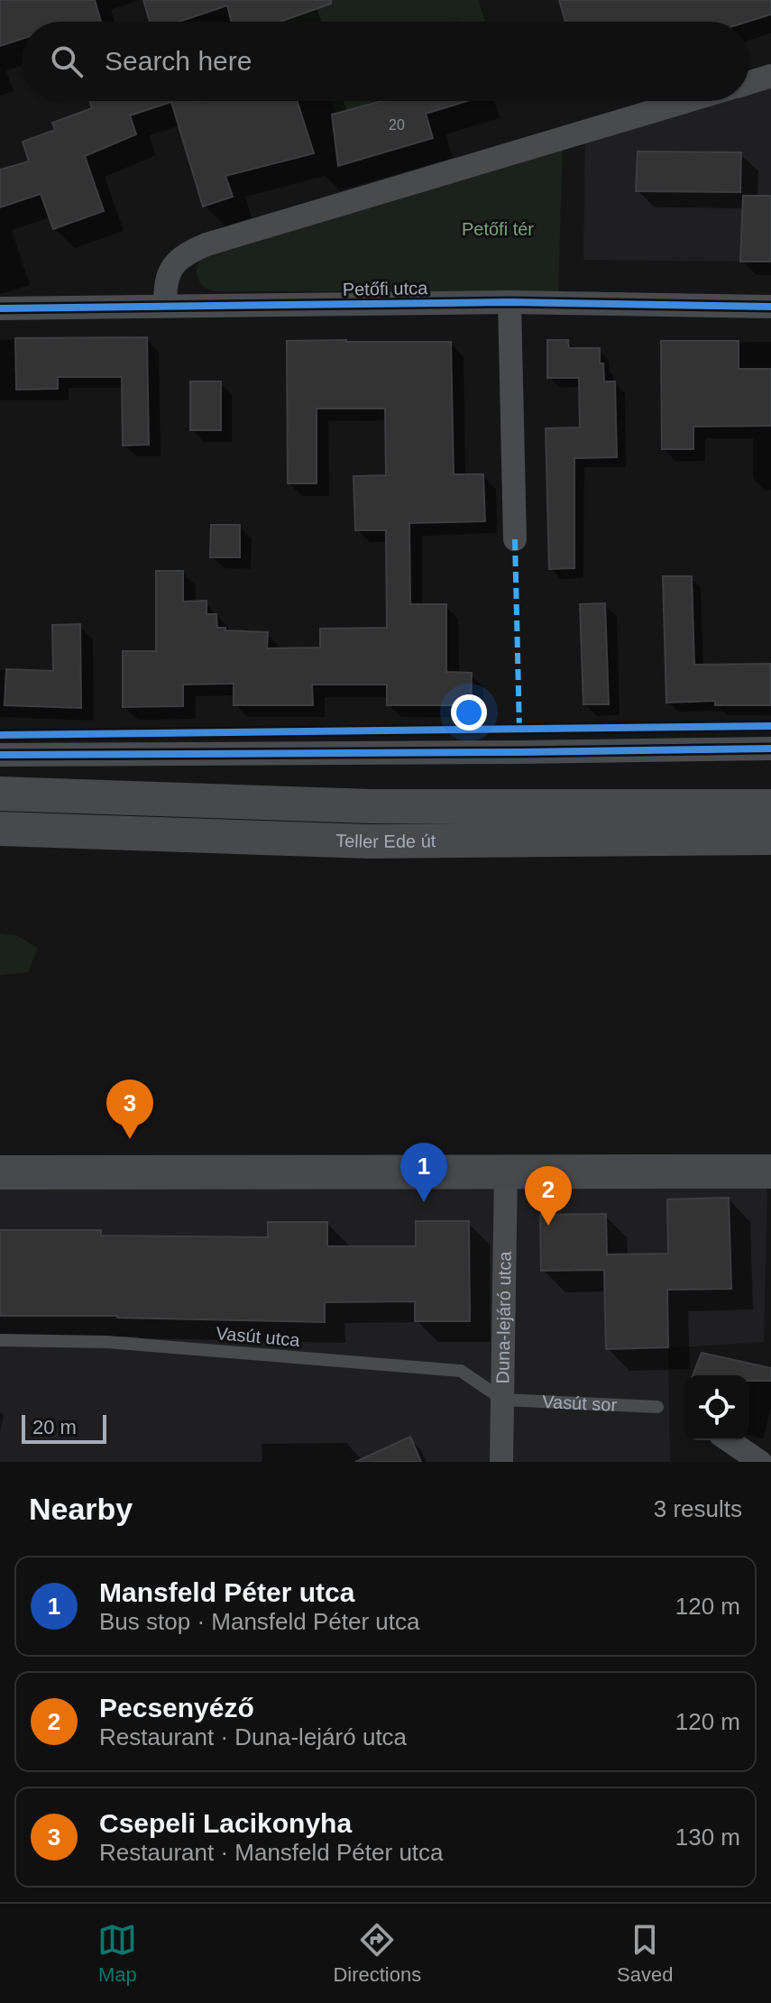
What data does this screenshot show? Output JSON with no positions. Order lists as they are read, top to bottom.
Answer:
{
  "streets": {
    "main road": ["Teller Ede út"],
    "street": ["Petőfi utca", "Duna-lejáró utca"],
    "lane": ["Vasút utca", "Vasút sor"]
  },
  "crossings": [
    ["Duna-lejáró utca", "Vasút utca"],
    ["Duna-lejáró utca", "Vasút sor"],
    ["Vasút utca", "Vasút sor"]
  ],
  "parks": ["Petőfi tér"],
  "house_numbers": ["20"],
  "scale_bar": "20 m",
  "page": {
    "search": "Search here",
    "pins": ["3", "1", "2"],
    "scale": "20 m",
    "heading": ["Nearby", "3 results"],
    "list": [
      {
        "mark": "1",
        "name": "Mansfeld Péter utca",
        "note": "Bus stop · Mansfeld Péter utca",
        "value": "120 m"
      },
      {
        "mark": "2",
        "name": "Pecsenyéző",
        "note": "Restaurant · Duna-lejáró utca",
        "value": "120 m"
      },
      {
        "mark": "3",
        "name": "Csepeli Lacikonyha",
        "note": "Restaurant · Mansfeld Péter utca",
        "value": "130 m"
      }
    ],
    "nav": ["Map", "Directions", "Saved"]
  }
}
